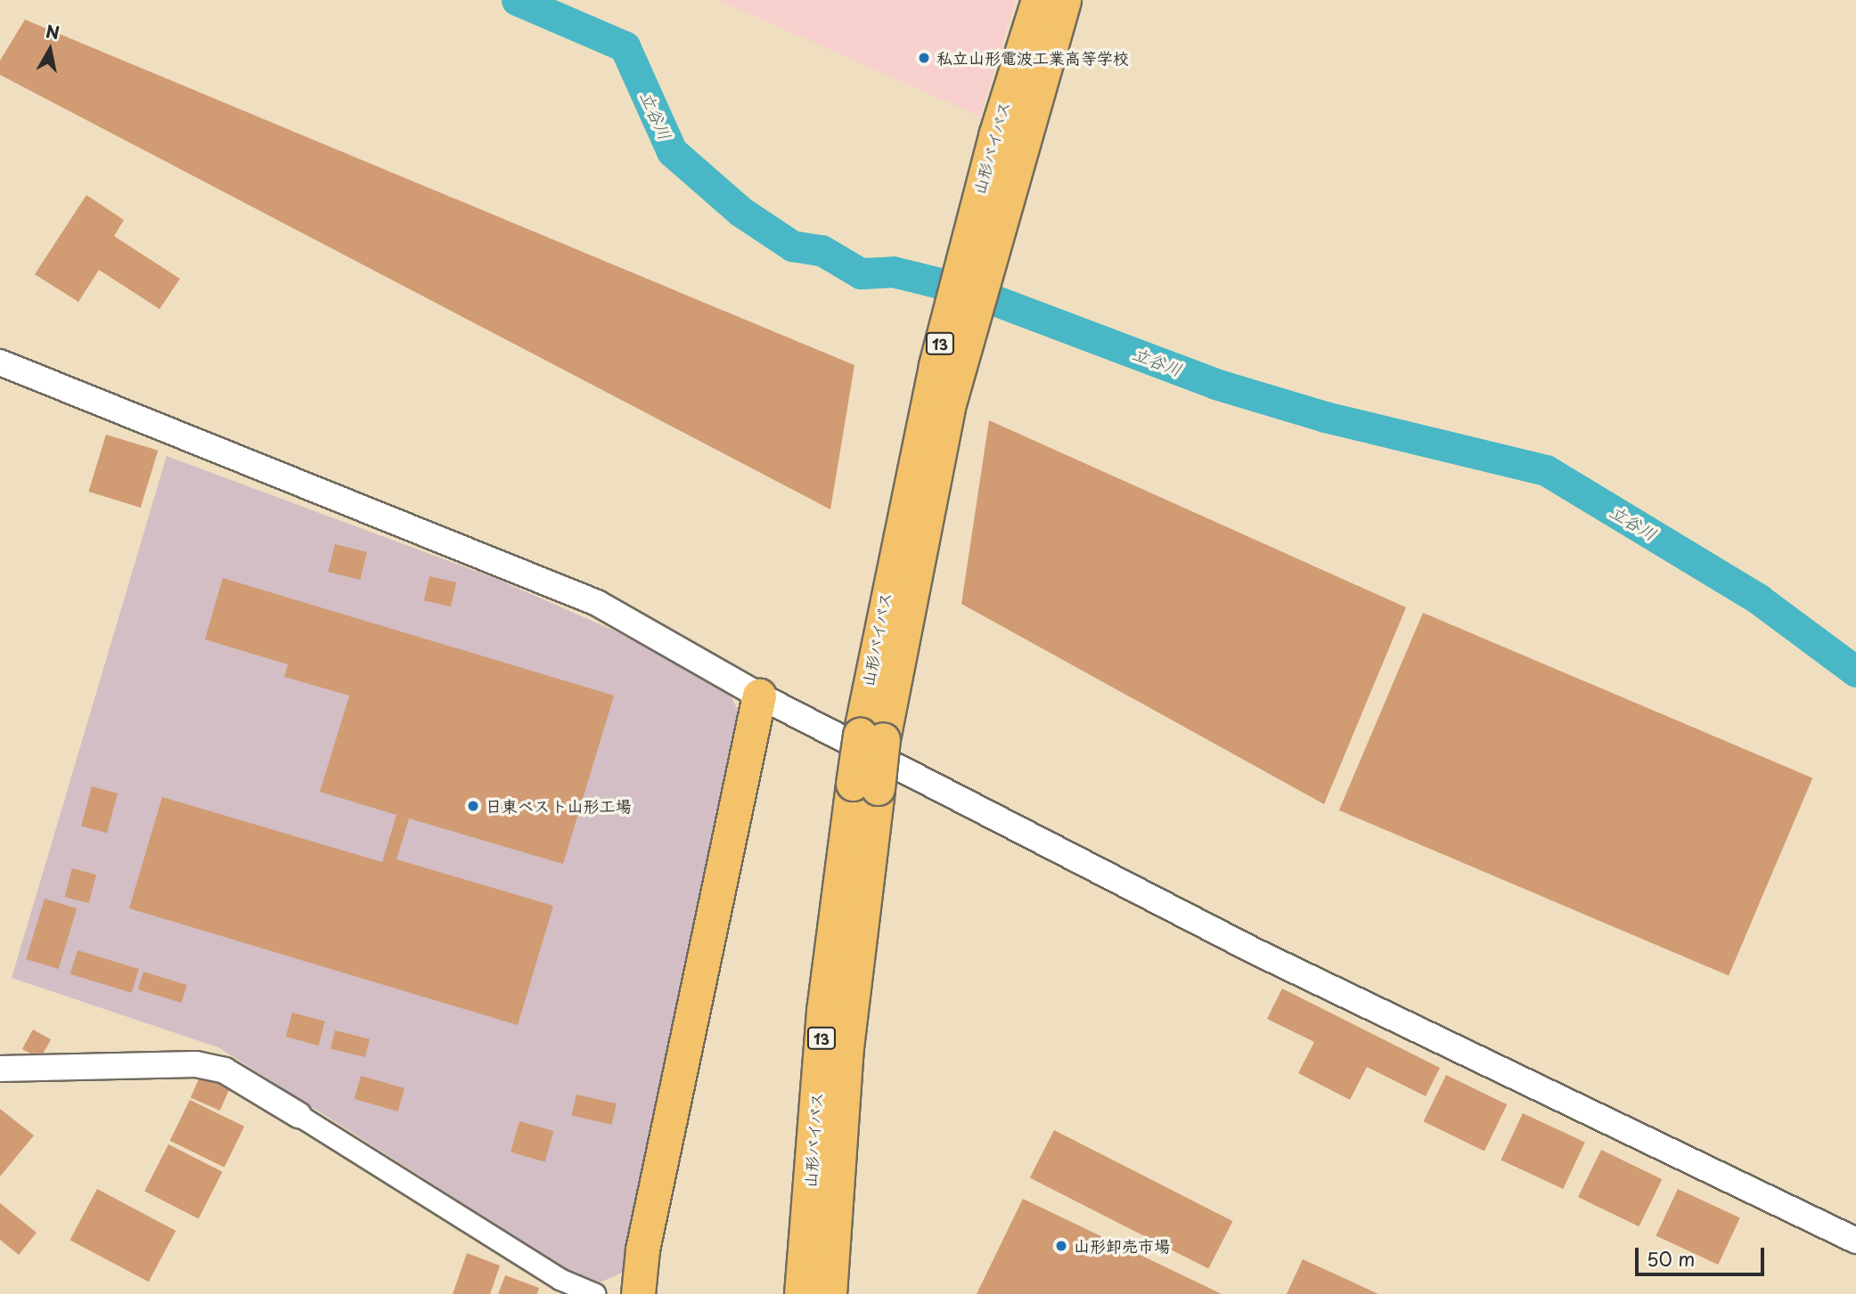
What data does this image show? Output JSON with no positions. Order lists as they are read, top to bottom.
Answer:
{
  "streets": {
    "highway": ["山形バイパス", "13"]
  },
  "water": ["立谷川"],
  "places": ["私立山形電波工業高等学校", "日東ベスト山形工場", "山形卸売市場"],
  "scale_bar": "50 m",
  "north": "top"
}
